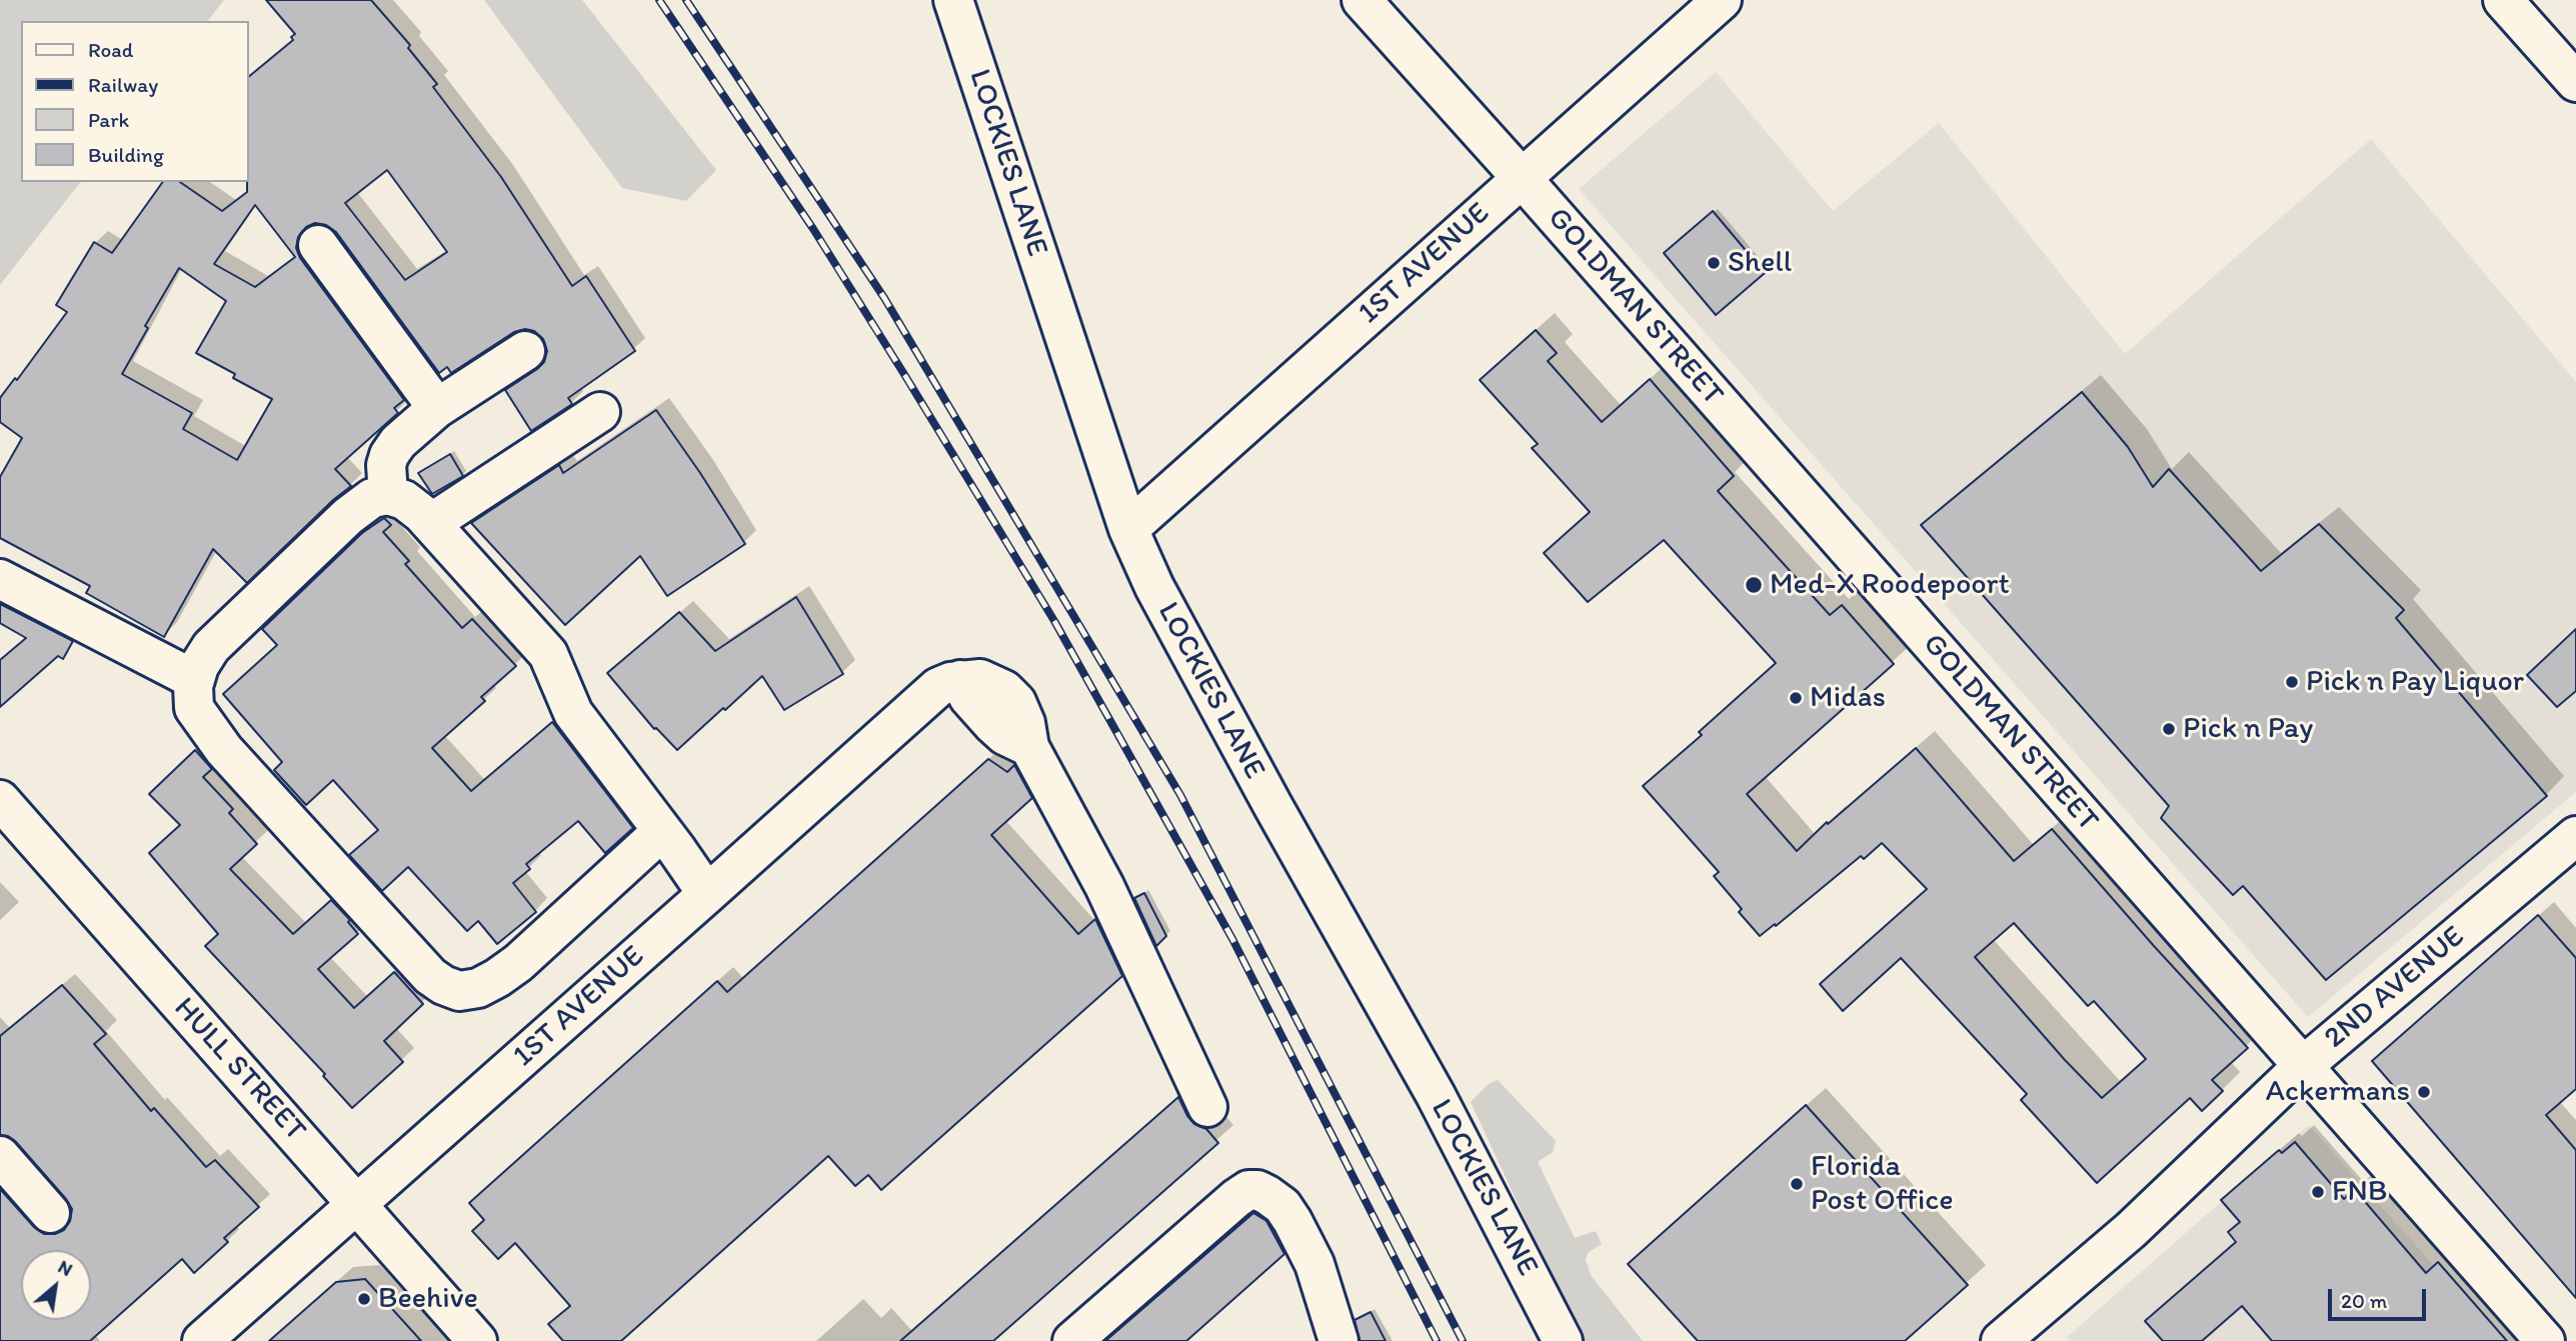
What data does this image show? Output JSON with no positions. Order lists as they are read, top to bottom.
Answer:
{
  "streets": {
    "street": [
      "LOCKIES LANE",
      "1ST AVENUE",
      "GOLDMAN STREET",
      "2ND AVENUE",
      "HULL STREET"
    ]
  },
  "crossings": [
    ["LOCKIES LANE", "1ST AVENUE"],
    ["1ST AVENUE", "GOLDMAN STREET"],
    ["1ST AVENUE", "HULL STREET"],
    ["GOLDMAN STREET", "2ND AVENUE"]
  ],
  "places": [
    "Shell",
    "Med-X Roodepoort",
    "Pick n Pay Liquor",
    "Midas",
    "Pick n Pay",
    "Ackermans",
    "Florida Post Office",
    "FNB",
    "Beehive"
  ],
  "legend": [
    "Road",
    "Railway",
    "Park",
    "Building"
  ],
  "scale_bar": "20 m",
  "north": "top right"
}
